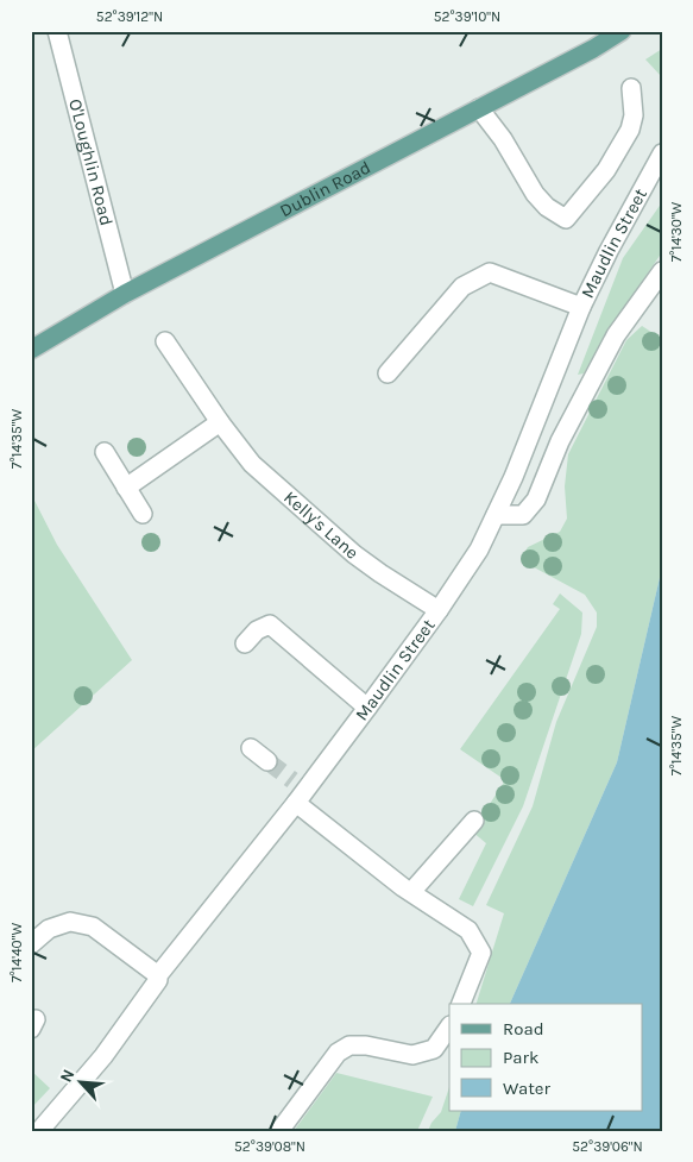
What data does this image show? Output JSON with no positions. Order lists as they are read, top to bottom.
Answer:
{
  "streets": {
    "main road": ["Dublin Road"],
    "street": ["O'Loughlin Road", "Maudlin Street", "Kelly's Lane"]
  },
  "crossings": [
    ["O'Loughlin Road", "Dublin Road"],
    ["Maudlin Street", "Kelly's Lane"]
  ],
  "legend": ["Road", "Park", "Water"],
  "north": "top left",
  "coordinates": [
    "52°39'12\"N",
    "52°39'10\"N",
    "7°14'30\"W",
    "7°14'35\"W",
    "7°14'40\"W",
    "52°39'08\"N",
    "52°39'06\"N"
  ]
}
